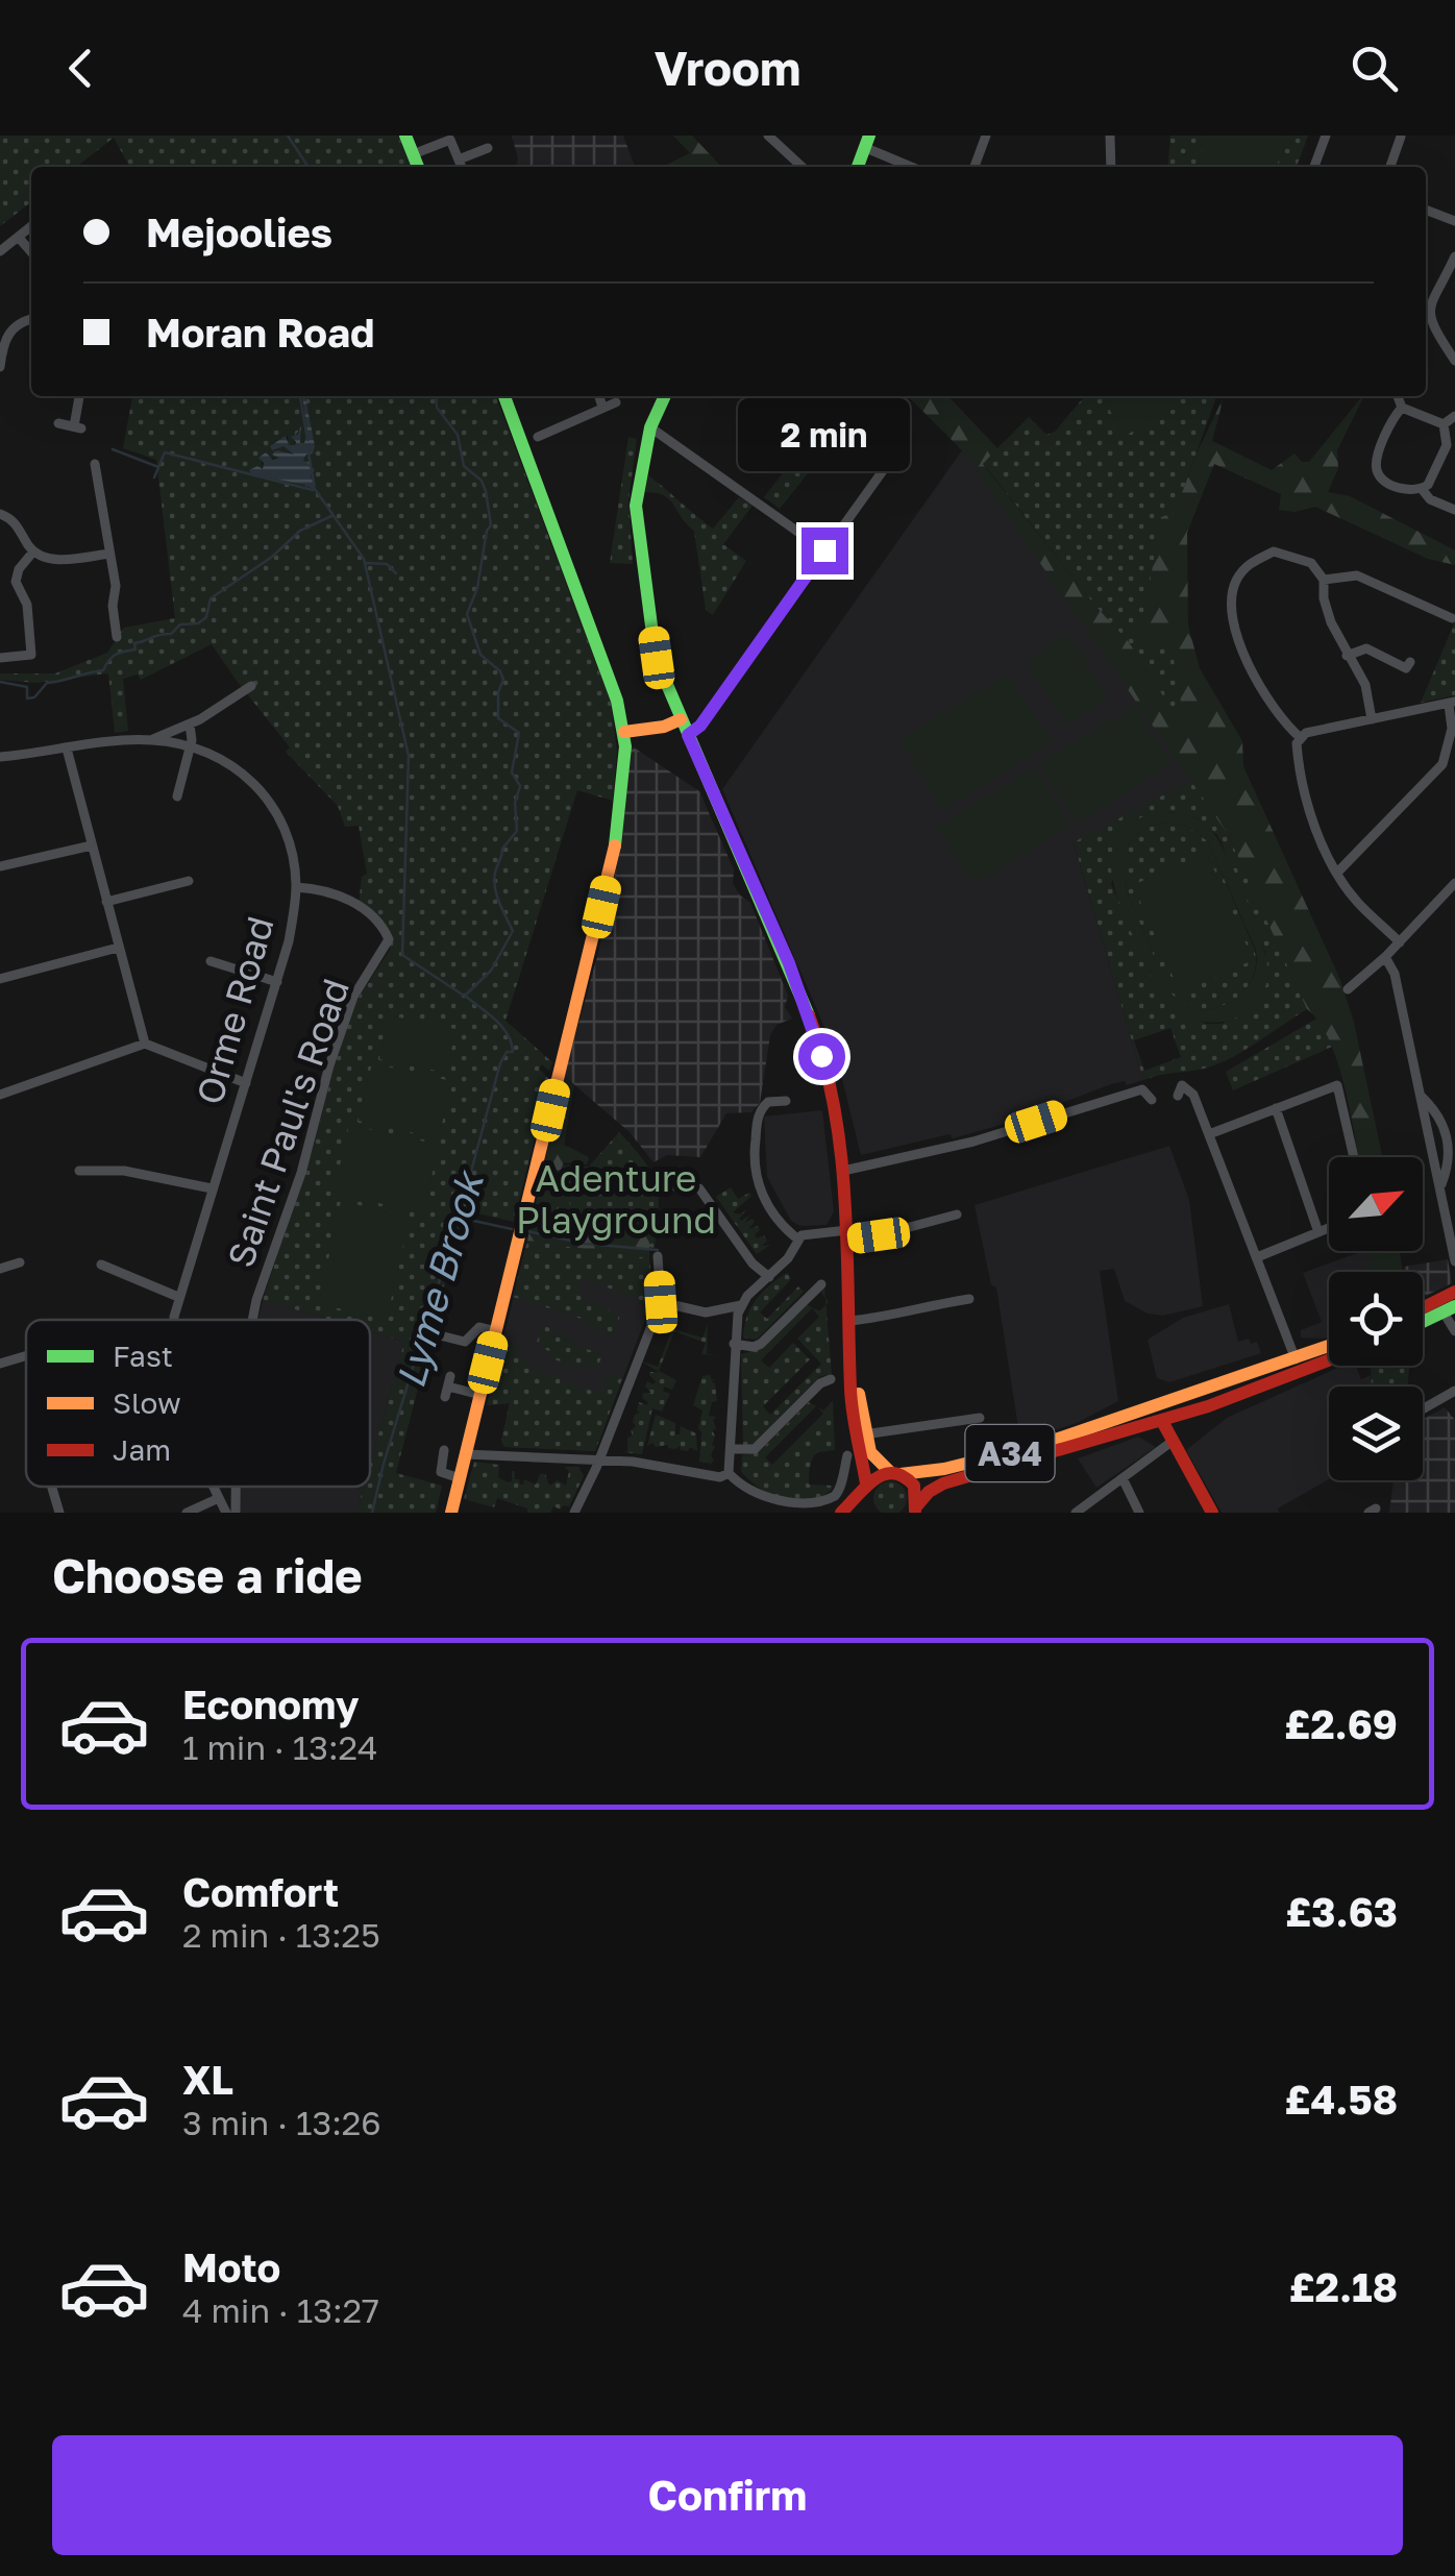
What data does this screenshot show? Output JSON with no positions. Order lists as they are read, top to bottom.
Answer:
{
  "streets": {
    "main road": ["A34"],
    "street": ["Orme Road", "Saint Paul's Road"]
  },
  "crossings": [
    ["Orme Road", "Saint Paul's Road"]
  ],
  "water": ["Lyme Brook"],
  "parks": ["Adenture Playground"],
  "legend": ["Fast", "Slow", "Jam"],
  "north": "top right",
  "page": {
    "header": "Vroom",
    "banner": ["Mejoolies", "Moran Road"],
    "bubble": "2 min",
    "heading": "Choose a ride",
    "list": [
      {
        "name": "Economy",
        "note": "1 min · 13:24",
        "value": "£2.69"
      },
      {
        "name": "Comfort",
        "note": "2 min · 13:25",
        "value": "£3.63"
      },
      {
        "name": "XL",
        "note": "3 min · 13:26",
        "value": "£4.58"
      },
      {
        "name": "Moto",
        "note": "4 min · 13:27",
        "value": "£2.18"
      }
    ],
    "buttons": "Confirm"
  }
}
